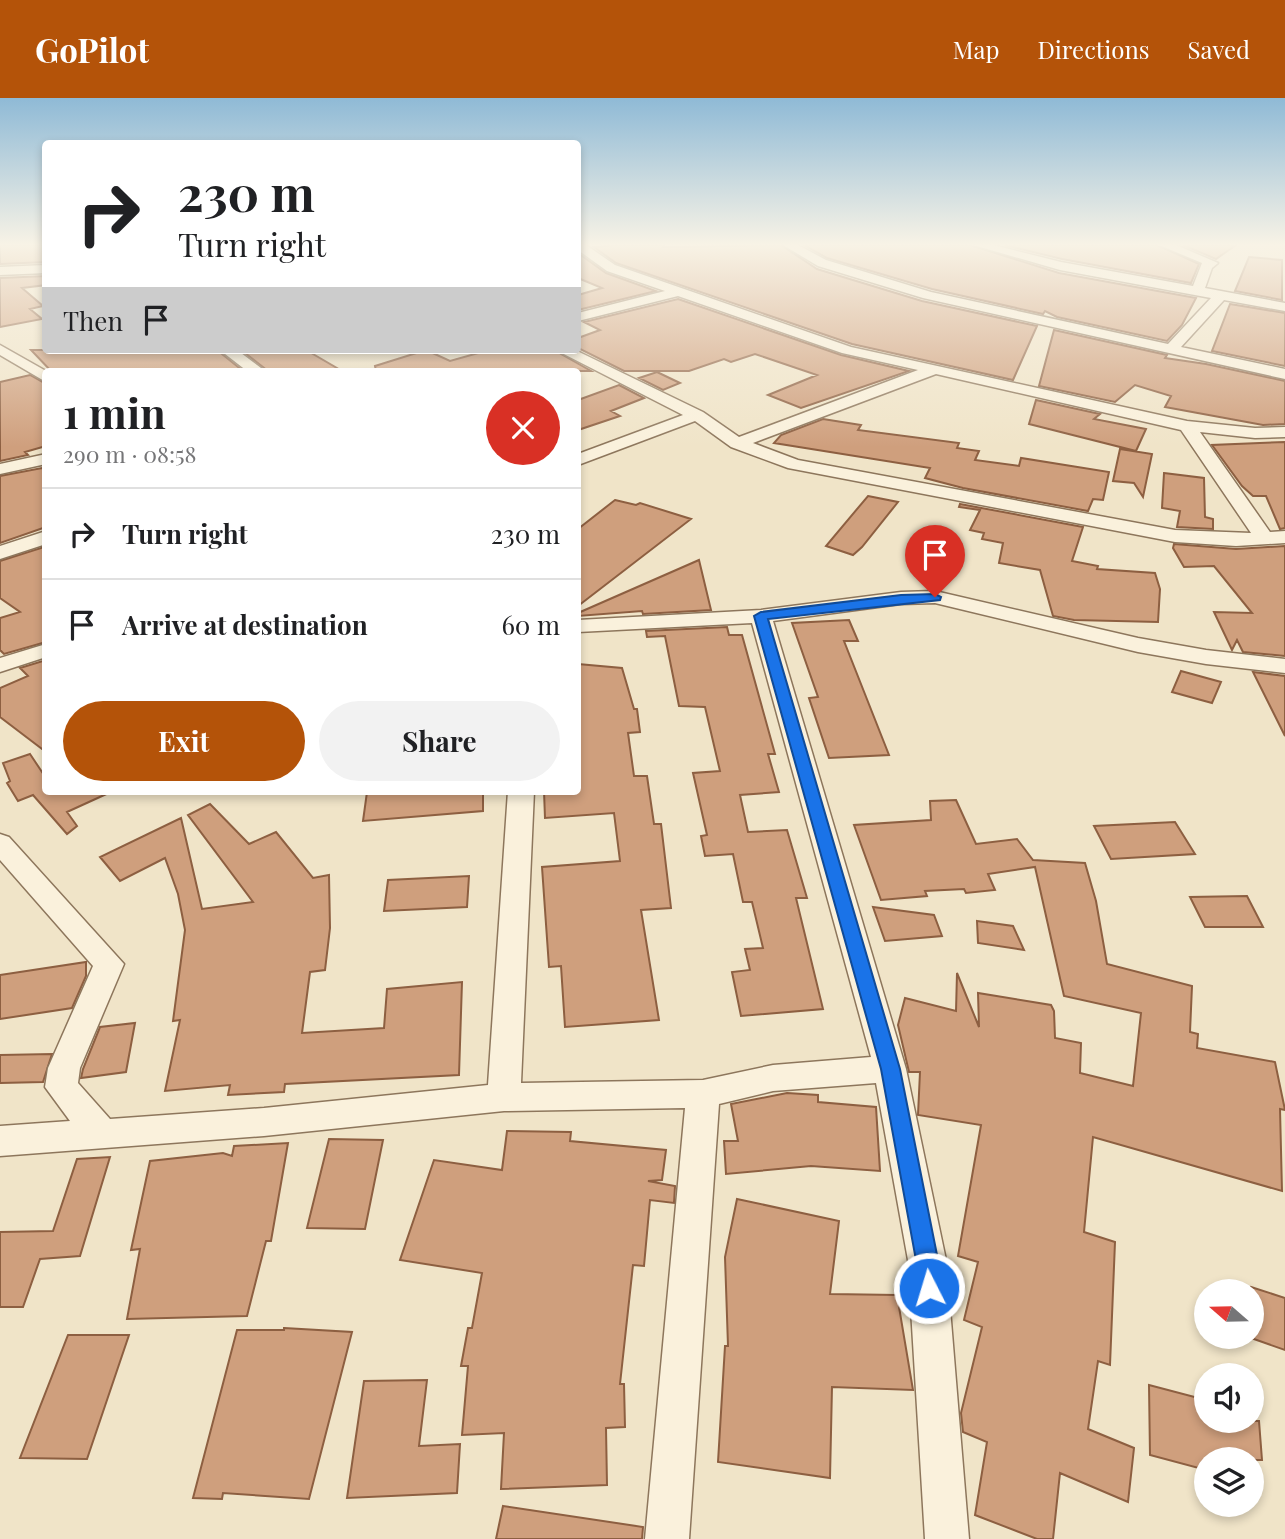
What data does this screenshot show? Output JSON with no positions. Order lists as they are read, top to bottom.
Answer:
{
  "north": "left",
  "page": {
    "header": "GoPilot",
    "nav": ["Map", "Directions", "Saved"],
    "turn": ["230 m", "Turn right"],
    "then": "Then",
    "heading": ["1 min", "290 m · 08:58"],
    "list": [
      {
        "name": "Turn right",
        "value": "230 m"
      },
      {
        "name": "Arrive at destination",
        "value": "60 m"
      }
    ],
    "buttons": ["Exit", "Share"]
  }
}
